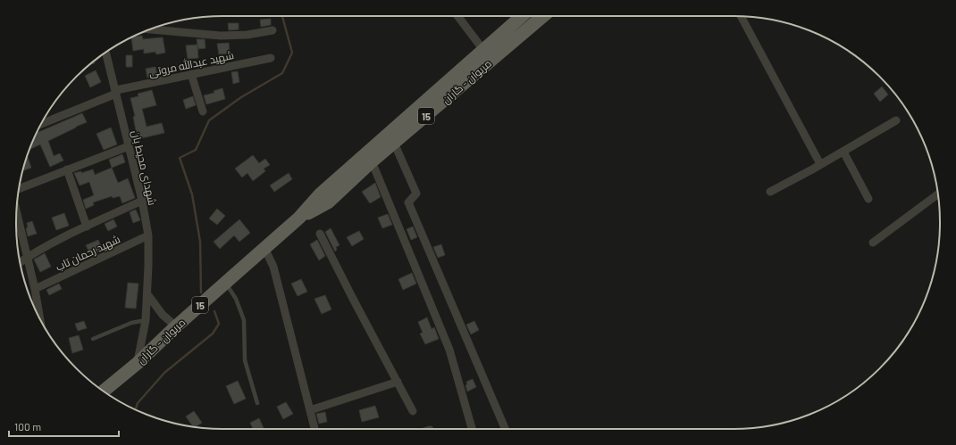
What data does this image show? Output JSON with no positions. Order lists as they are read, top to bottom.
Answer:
{
  "streets": {
    "main road": ["مریوان - گاران", "15"],
    "street": ["شهید عبدالله مروتی", "شهدای محیط بان", "شهید رحمان تاب"]
  },
  "crossings": [
    ["شهید عبدالله مروتی", "شهدای محیط بان"],
    ["مریوان - گاران", "شهدای محیط بان"],
    ["شهدای محیط بان", "شهید رحمان تاب"]
  ],
  "scale_bar": "100 m"
}
